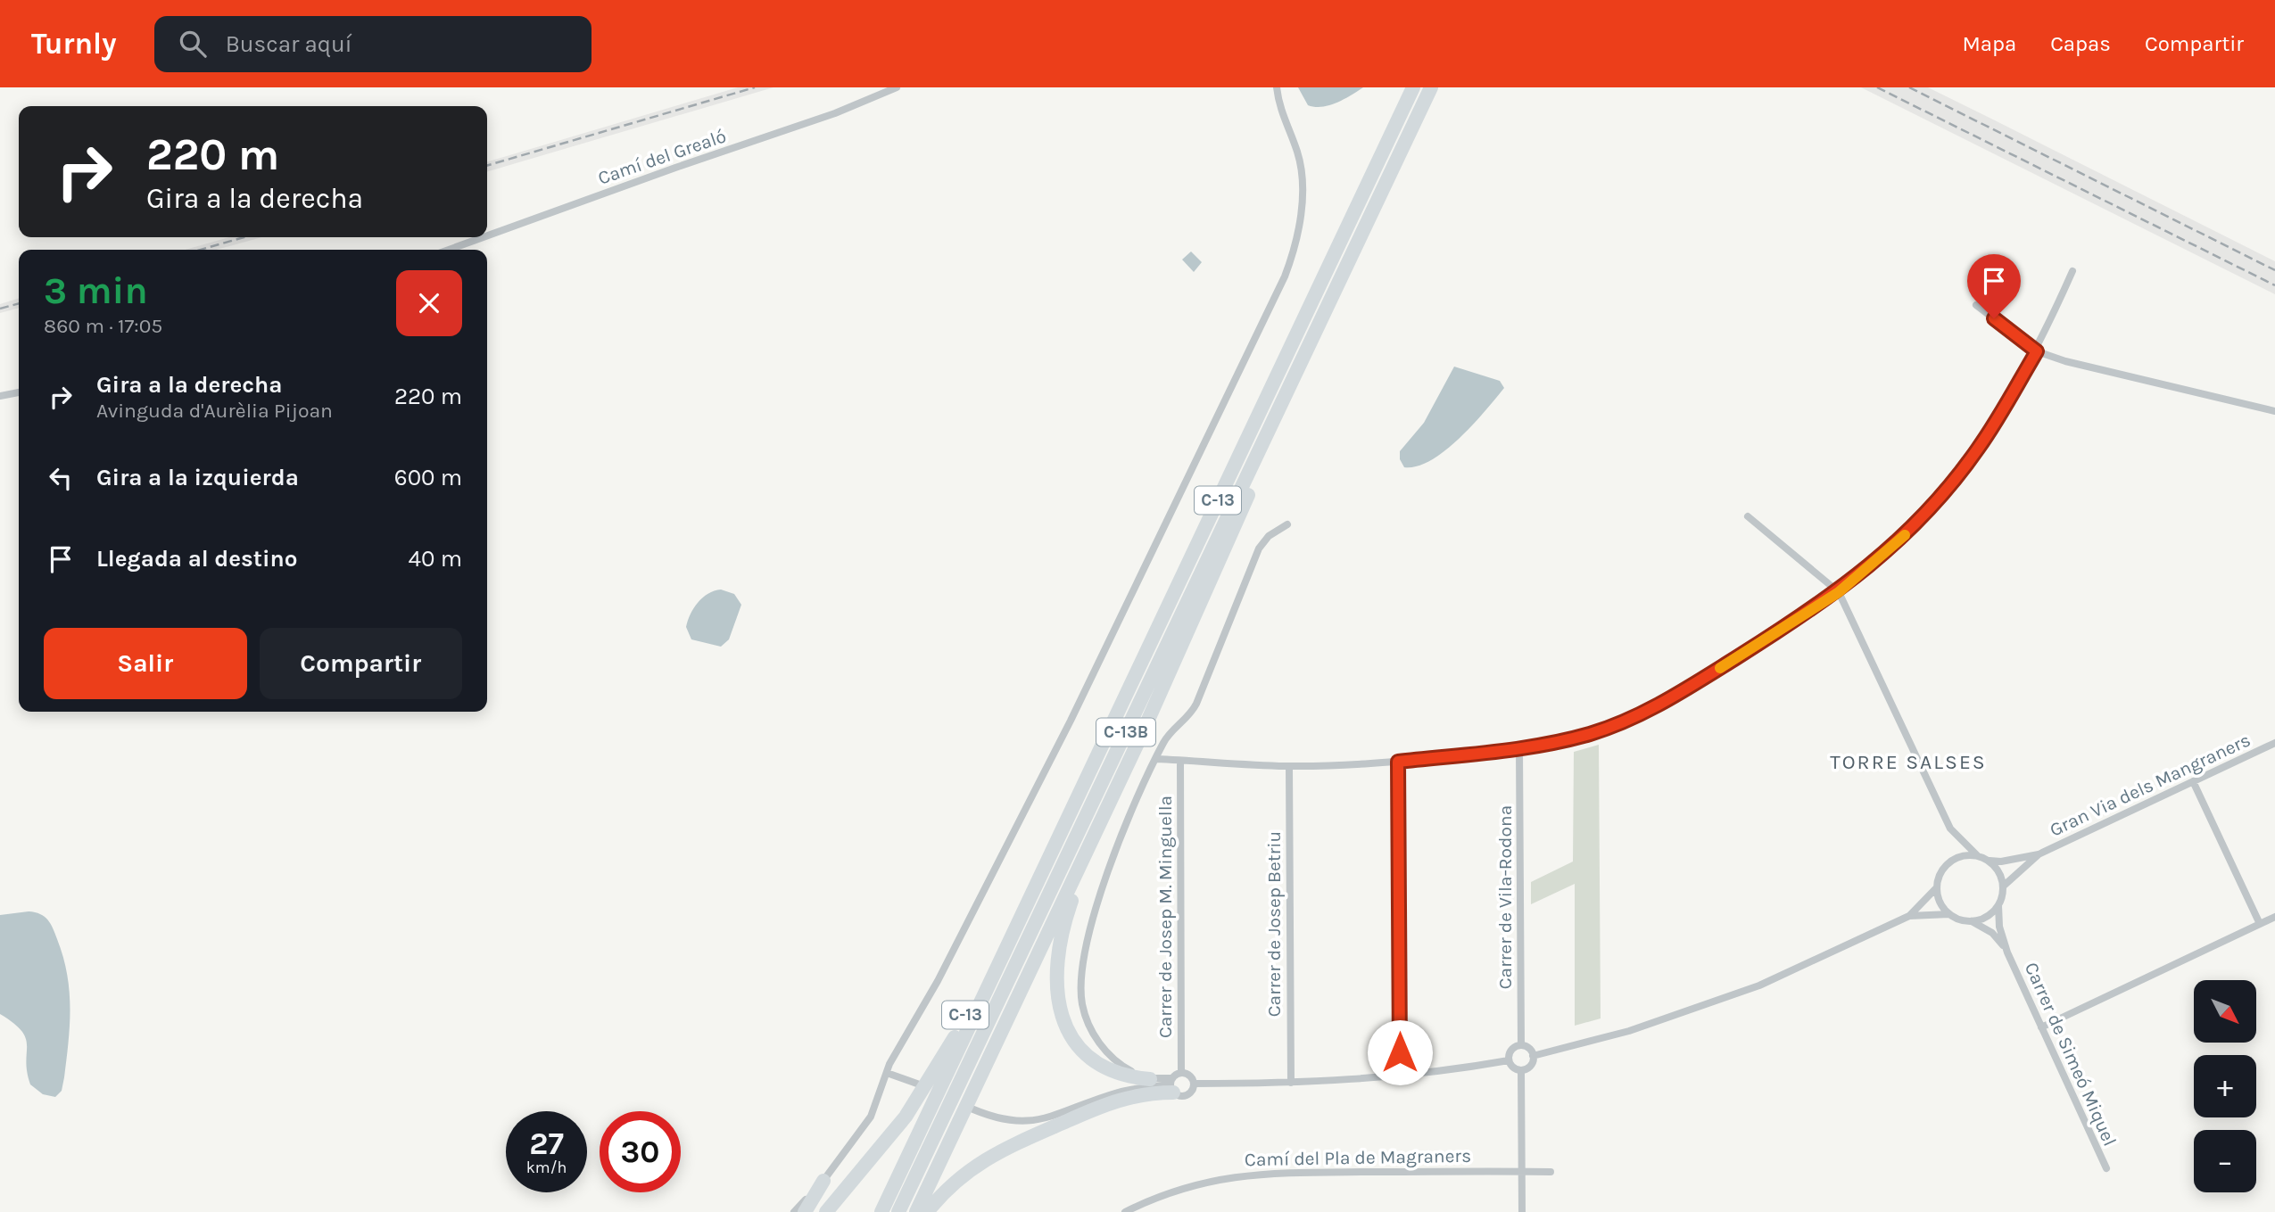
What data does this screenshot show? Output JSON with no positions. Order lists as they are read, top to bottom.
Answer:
{
  "streets": {
    "highway": ["C-13", "C-13B"],
    "street": [
      "Camí del Grealó",
      "Gran Via dels Mangraners",
      "Carrer de Vila-Rodona",
      "Carrer de Josep M. Minguella",
      "Carrer de Josep Betriu",
      "Carrer de Simeó Miquel",
      "Camí del Pla de Magraners"
    ]
  },
  "crossings": [
    ["C-13", "C-13B"],
    ["Gran Via dels Mangraners", "Carrer de Simeó Miquel"]
  ],
  "districts": ["TORRE SALSES"],
  "north": "bottom right",
  "page": {
    "header": "Turnly",
    "search": "Buscar aquí",
    "nav": ["Mapa", "Capas", "Compartir"],
    "turn": ["220 m", "Gira a la derecha"],
    "heading": ["3 min", "860 m · 17:05"],
    "list": [
      {
        "name": "Gira a la derecha",
        "note": "Avinguda d'Aurèlia Pijoan",
        "value": "220 m"
      },
      {
        "name": "Gira a la izquierda",
        "value": "600 m"
      },
      {
        "name": "Llegada al destino",
        "value": "40 m"
      }
    ],
    "buttons": ["Salir", "Compartir"],
    "map_buttons": ["+", "−"],
    "speed": "27 km/h",
    "limit": "30"
  }
}
